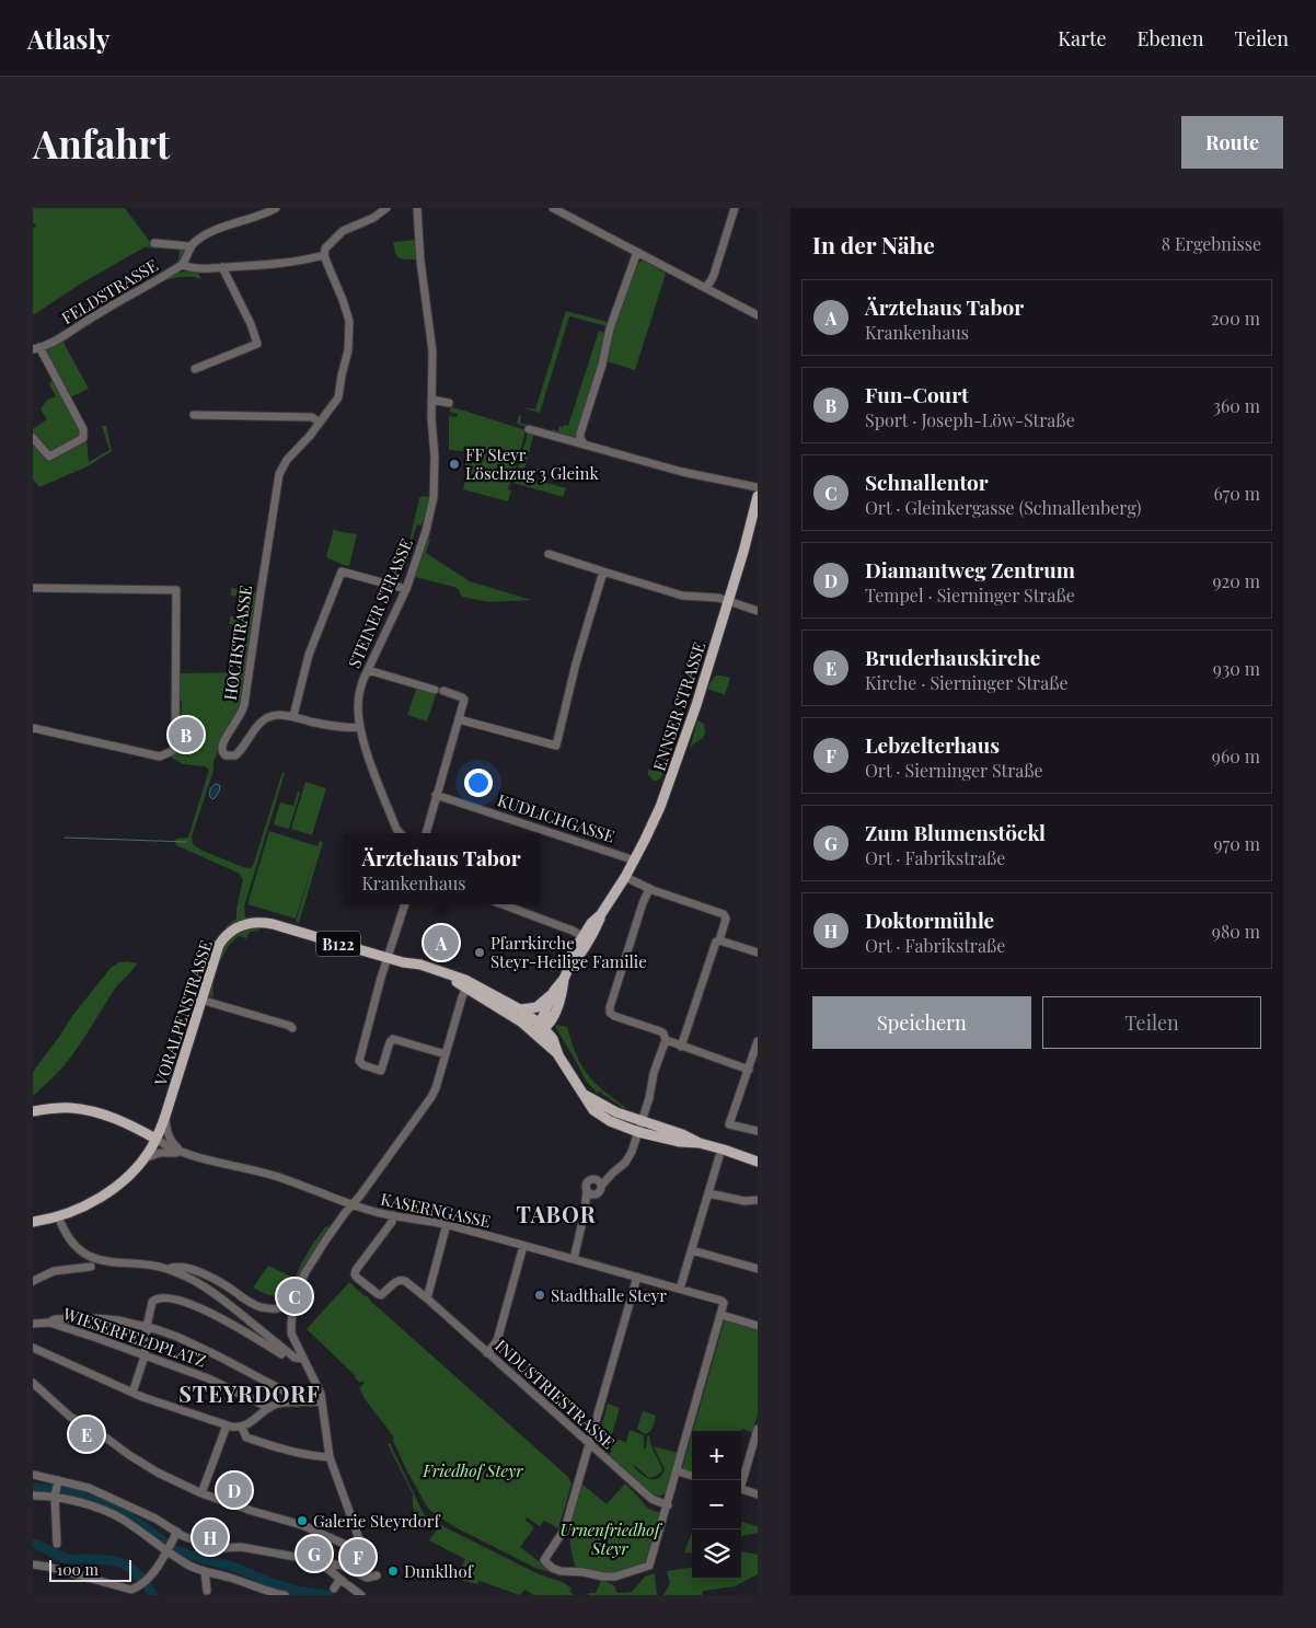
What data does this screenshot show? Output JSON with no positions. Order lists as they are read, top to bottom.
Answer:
{
  "streets": {
    "main road": ["ENNSER STRASSE", "B122", "VORALPENSTRASSE"],
    "street": [
      "FELDSTRASSE",
      "STEINER STRASSE",
      "HOCHSTRASSE",
      "KUDLICHGASSE",
      "KASERNGASSE",
      "WIESERFELDPLATZ",
      "INDUSTRIESTRASSE"
    ]
  },
  "crossings": [
    ["STEINER STRASSE", "HOCHSTRASSE"],
    ["ENNSER STRASSE", "KUDLICHGASSE"],
    ["ENNSER STRASSE", "B122"],
    ["B122", "VORALPENSTRASSE"],
    ["VORALPENSTRASSE", "KASERNGASSE"],
    ["KASERNGASSE", "INDUSTRIESTRASSE"]
  ],
  "districts": ["TABOR", "STEYRDORF"],
  "parks": ["Friedhof Steyr", "Urnenfriedhof Steyr"],
  "places": [
    "FF Steyr Löschzug 3 Gleink",
    "Pfarrkirche Steyr-Heilige Familie",
    "Stadthalle Steyr",
    "Galerie Steyrdorf",
    "Dunklhof"
  ],
  "scale_bar": "100 m",
  "page": {
    "header": "Atlasly",
    "nav": ["Karte", "Ebenen", "Teilen"],
    "buttons": [
      "Route",
      ["Speichern", "Teilen"]
    ],
    "title": "Anfahrt",
    "heading": ["In der Nähe", "8 Ergebnisse"],
    "list": [
      {
        "mark": "A",
        "name": "Ärztehaus Tabor",
        "note": "Krankenhaus",
        "value": "200 m"
      },
      {
        "mark": "B",
        "name": "Fun-Court",
        "note": "Sport · Joseph-Löw-Straße",
        "value": "360 m"
      },
      {
        "mark": "C",
        "name": "Schnallentor",
        "note": "Ort · Gleinkergasse (Schnallenberg)",
        "value": "670 m"
      },
      {
        "mark": "D",
        "name": "Diamantweg Zentrum",
        "note": "Tempel · Sierninger Straße",
        "value": "920 m"
      },
      {
        "mark": "E",
        "name": "Bruderhauskirche",
        "note": "Kirche · Sierninger Straße",
        "value": "930 m"
      },
      {
        "mark": "F",
        "name": "Lebzelterhaus",
        "note": "Ort · Sierninger Straße",
        "value": "960 m"
      },
      {
        "mark": "G",
        "name": "Zum Blumenstöckl",
        "note": "Ort · Fabrikstraße",
        "value": "970 m"
      },
      {
        "mark": "H",
        "name": "Doktormühle",
        "note": "Ort · Fabrikstraße",
        "value": "980 m"
      }
    ],
    "pins": [
      "B",
      "A",
      "C",
      "E",
      "D",
      "H",
      "G",
      "F"
    ],
    "popup": ["Ärztehaus Tabor", "Krankenhaus"],
    "map_buttons": ["+", "−"],
    "scale": "100 m"
  }
}
